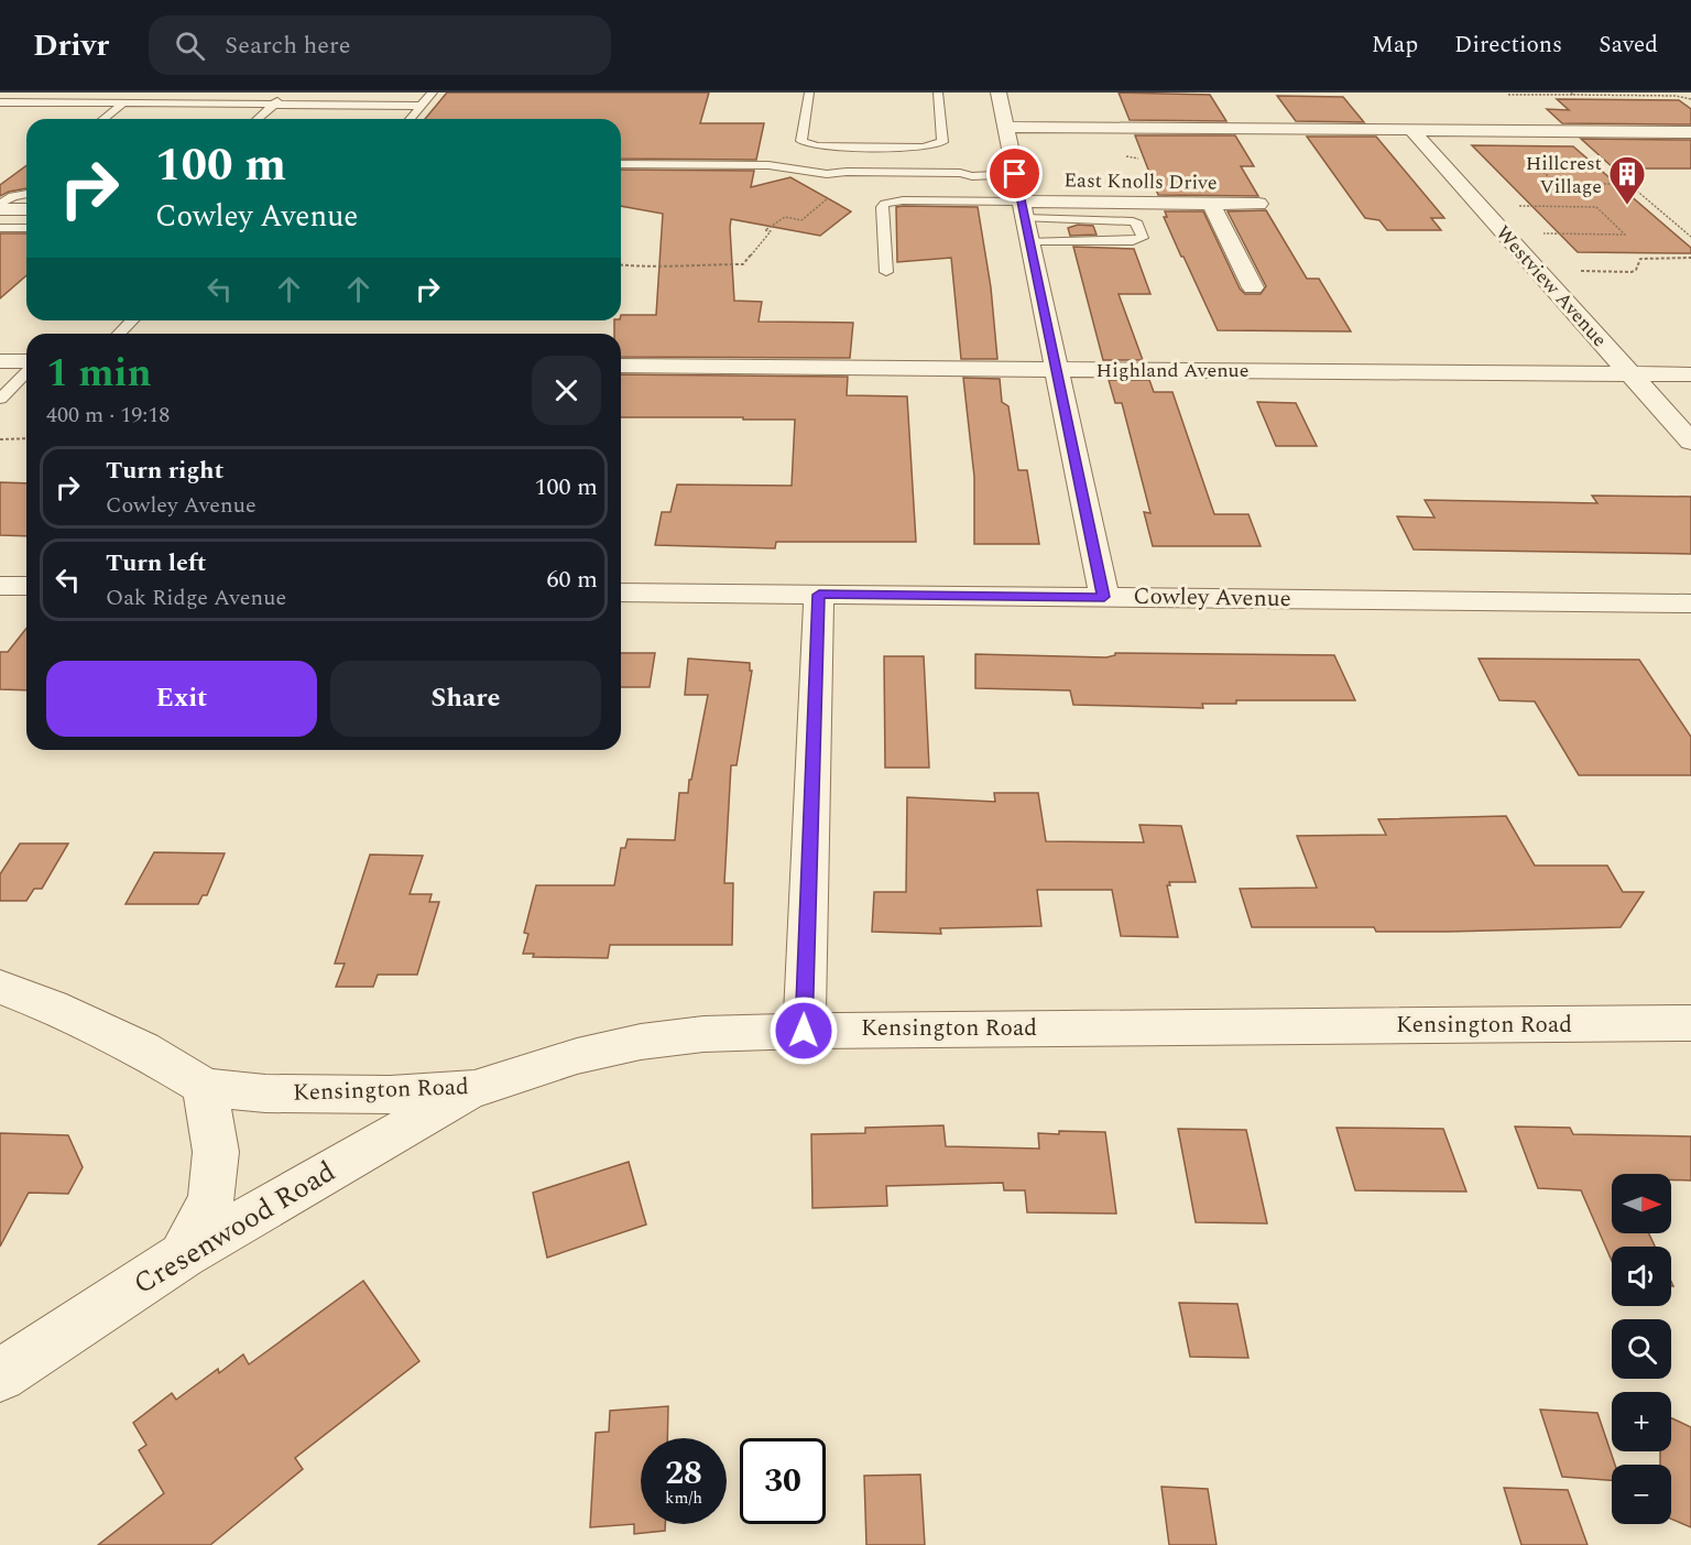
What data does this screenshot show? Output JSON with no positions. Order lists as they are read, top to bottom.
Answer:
{
  "streets": {
    "street": [
      "East Knolls Drive",
      "Westview Avenue",
      "Highland Avenue",
      "Cowley Avenue",
      "Kensington Road",
      "Cresenwood Road"
    ]
  },
  "crossings": [
    ["Westview Avenue", "Highland Avenue"],
    ["Kensington Road", "Cresenwood Road"]
  ],
  "places": {
    "building": ["Hillcrest Village"]
  },
  "north": "right",
  "page": {
    "header": "Drivr",
    "search": "Search here",
    "nav": ["Map", "Directions", "Saved"],
    "turn": ["100 m", "Cowley Avenue"],
    "heading": ["1 min", "400 m · 19:18"],
    "list": [
      {
        "name": "Turn right",
        "note": "Cowley Avenue",
        "value": "100 m"
      },
      {
        "name": "Turn left",
        "note": "Oak Ridge Avenue",
        "value": "60 m"
      }
    ],
    "buttons": ["Exit", "Share"],
    "map_buttons": ["+", "−"],
    "speed": "28 km/h",
    "limit": "30"
  }
}
